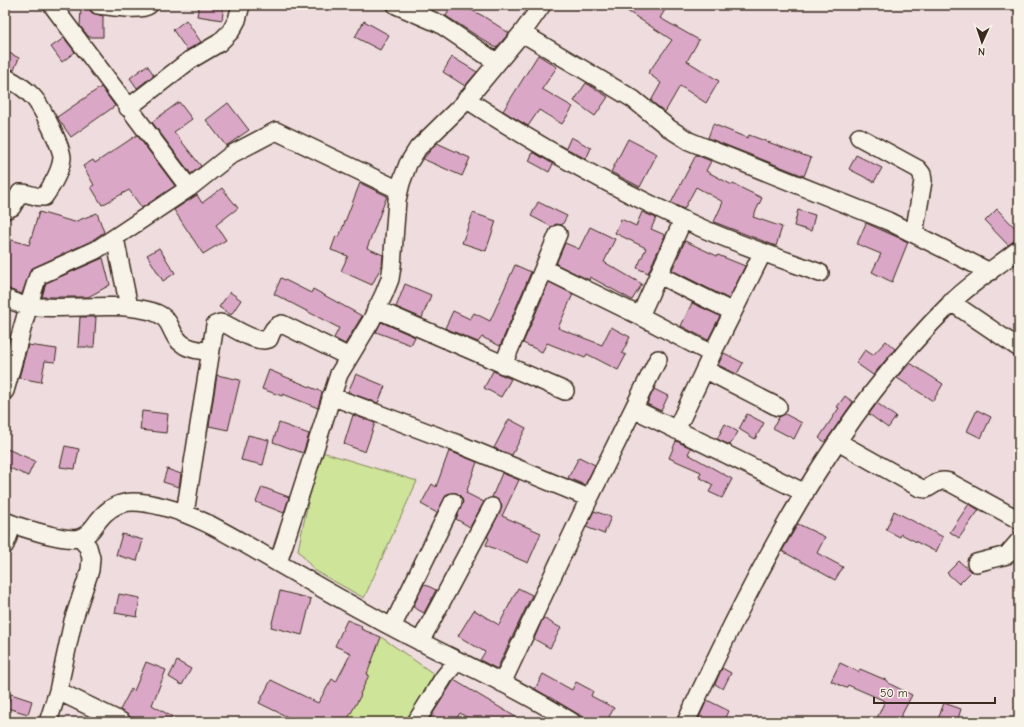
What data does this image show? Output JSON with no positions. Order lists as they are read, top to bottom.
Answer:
{
  "scale_bar": "50 m",
  "north": "bottom"
}
